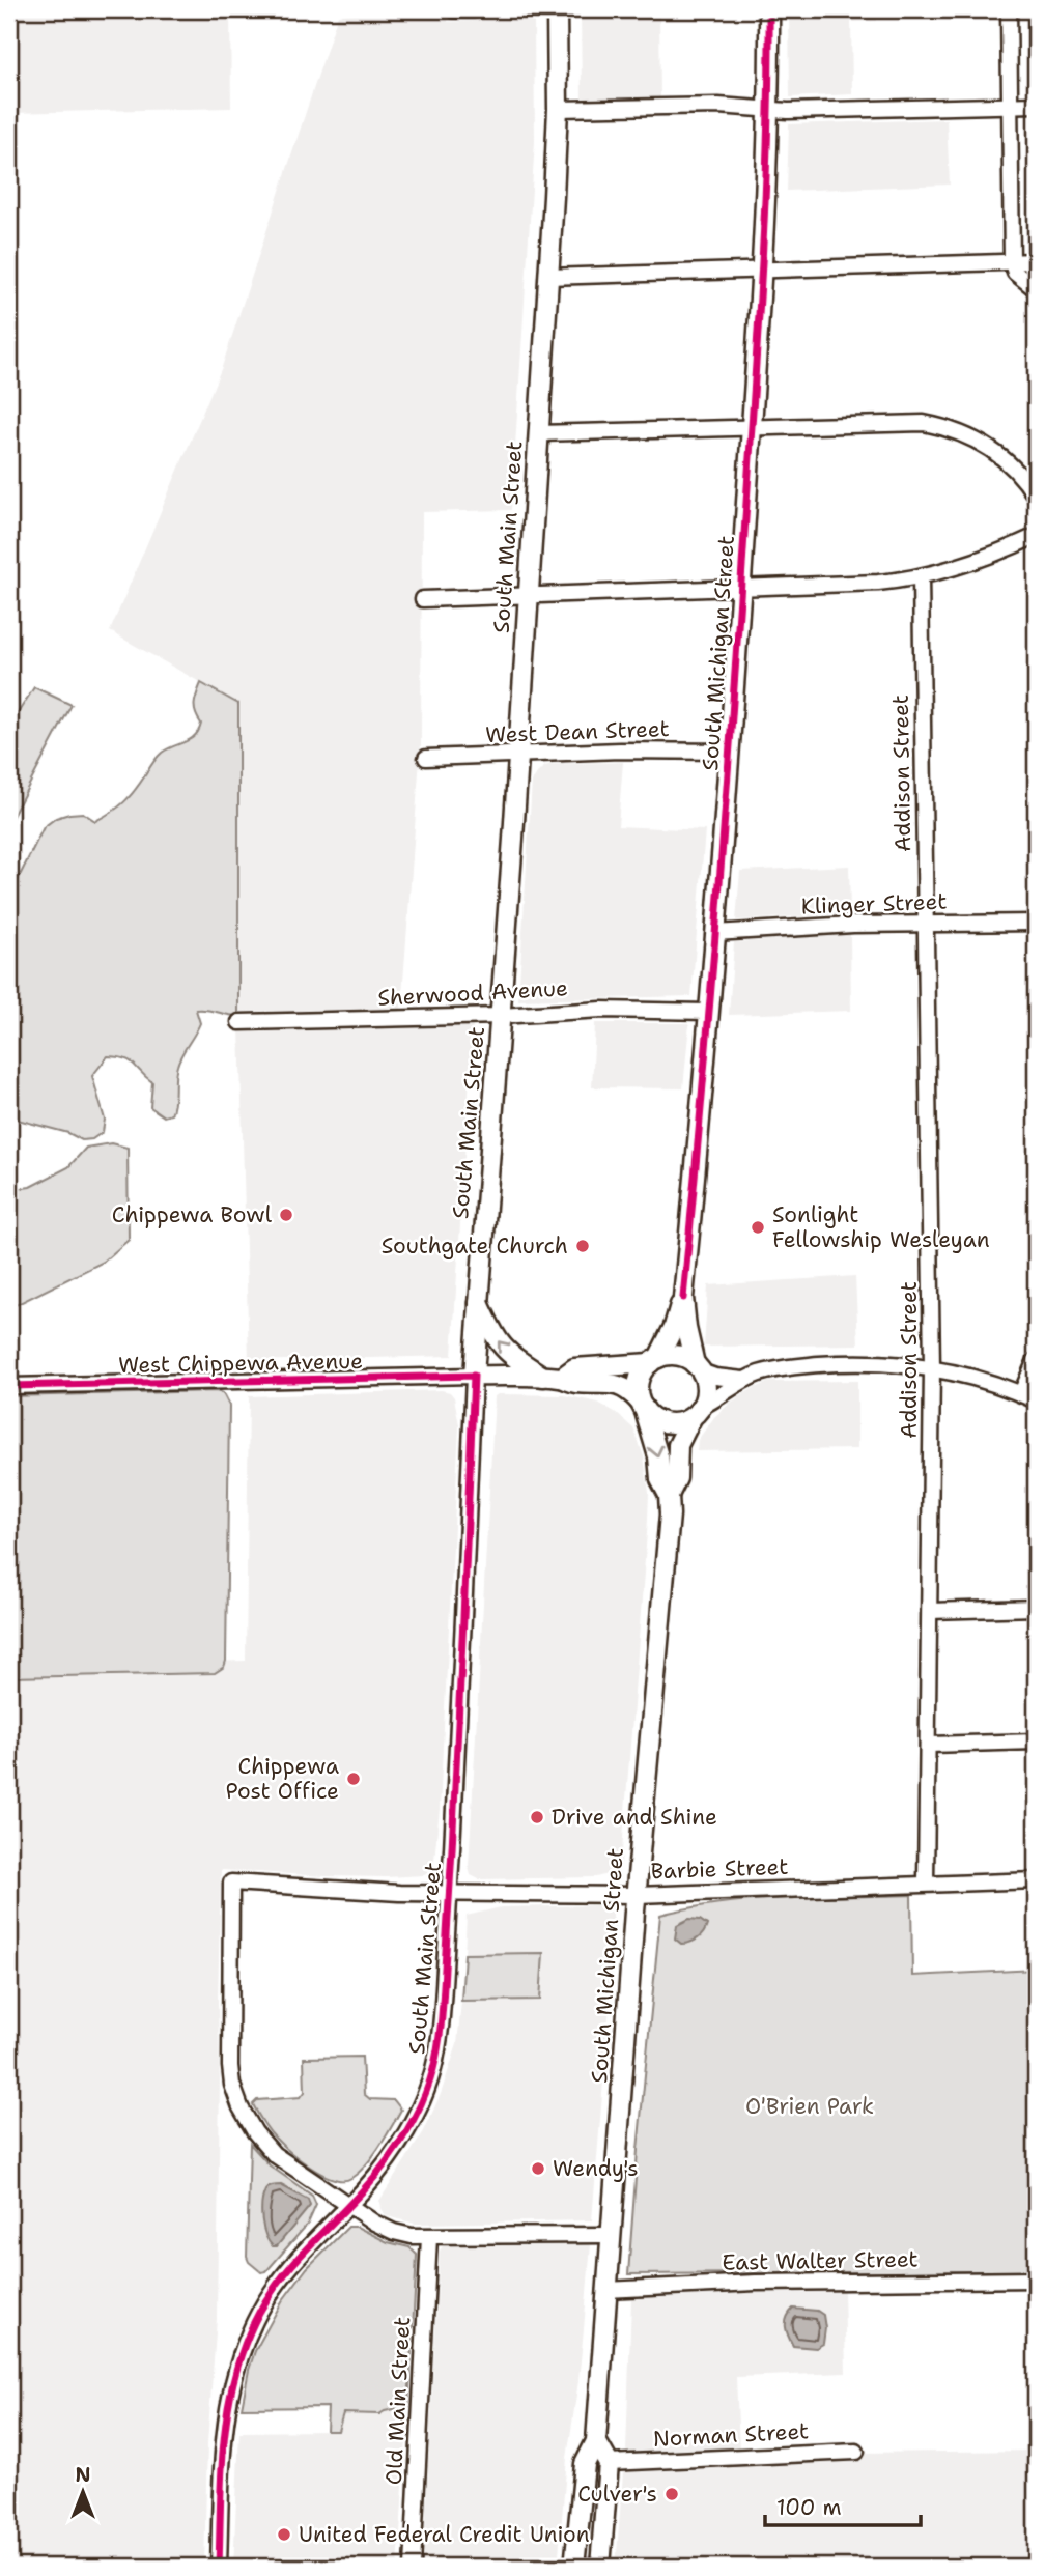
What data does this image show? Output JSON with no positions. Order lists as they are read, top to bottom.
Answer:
{
  "streets": {
    "main road": ["South Main Street", "South Michigan Street", "West Chippewa Avenue"],
    "street": [
      "West Dean Street",
      "Addison Street",
      "Klinger Street",
      "Sherwood Avenue",
      "Barbie Street",
      "East Walter Street",
      "Old Main Street",
      "Norman Street"
    ]
  },
  "crossings": [
    ["South Main Street", "West Dean Street"],
    ["South Main Street", "Sherwood Avenue"],
    ["South Main Street", "West Chippewa Avenue"],
    ["South Main Street", "Barbie Street"],
    ["South Michigan Street", "West Dean Street"],
    ["South Michigan Street", "Klinger Street"],
    ["South Michigan Street", "Sherwood Avenue"],
    ["South Michigan Street", "West Chippewa Avenue"],
    ["South Michigan Street", "Barbie Street"],
    ["South Michigan Street", "East Walter Street"],
    ["Addison Street", "Klinger Street"],
    ["Addison Street", "Barbie Street"]
  ],
  "parks": ["O'Brien Park"],
  "places": [
    "Chippewa Bowl",
    "Sonlight Fellowship Wesleyan",
    "Southgate Church",
    "Chippewa Post Office",
    "Drive and Shine",
    "Wendy's",
    "Culver's",
    "United Federal Credit Union"
  ],
  "scale_bar": "100 m",
  "north": "top"
}
